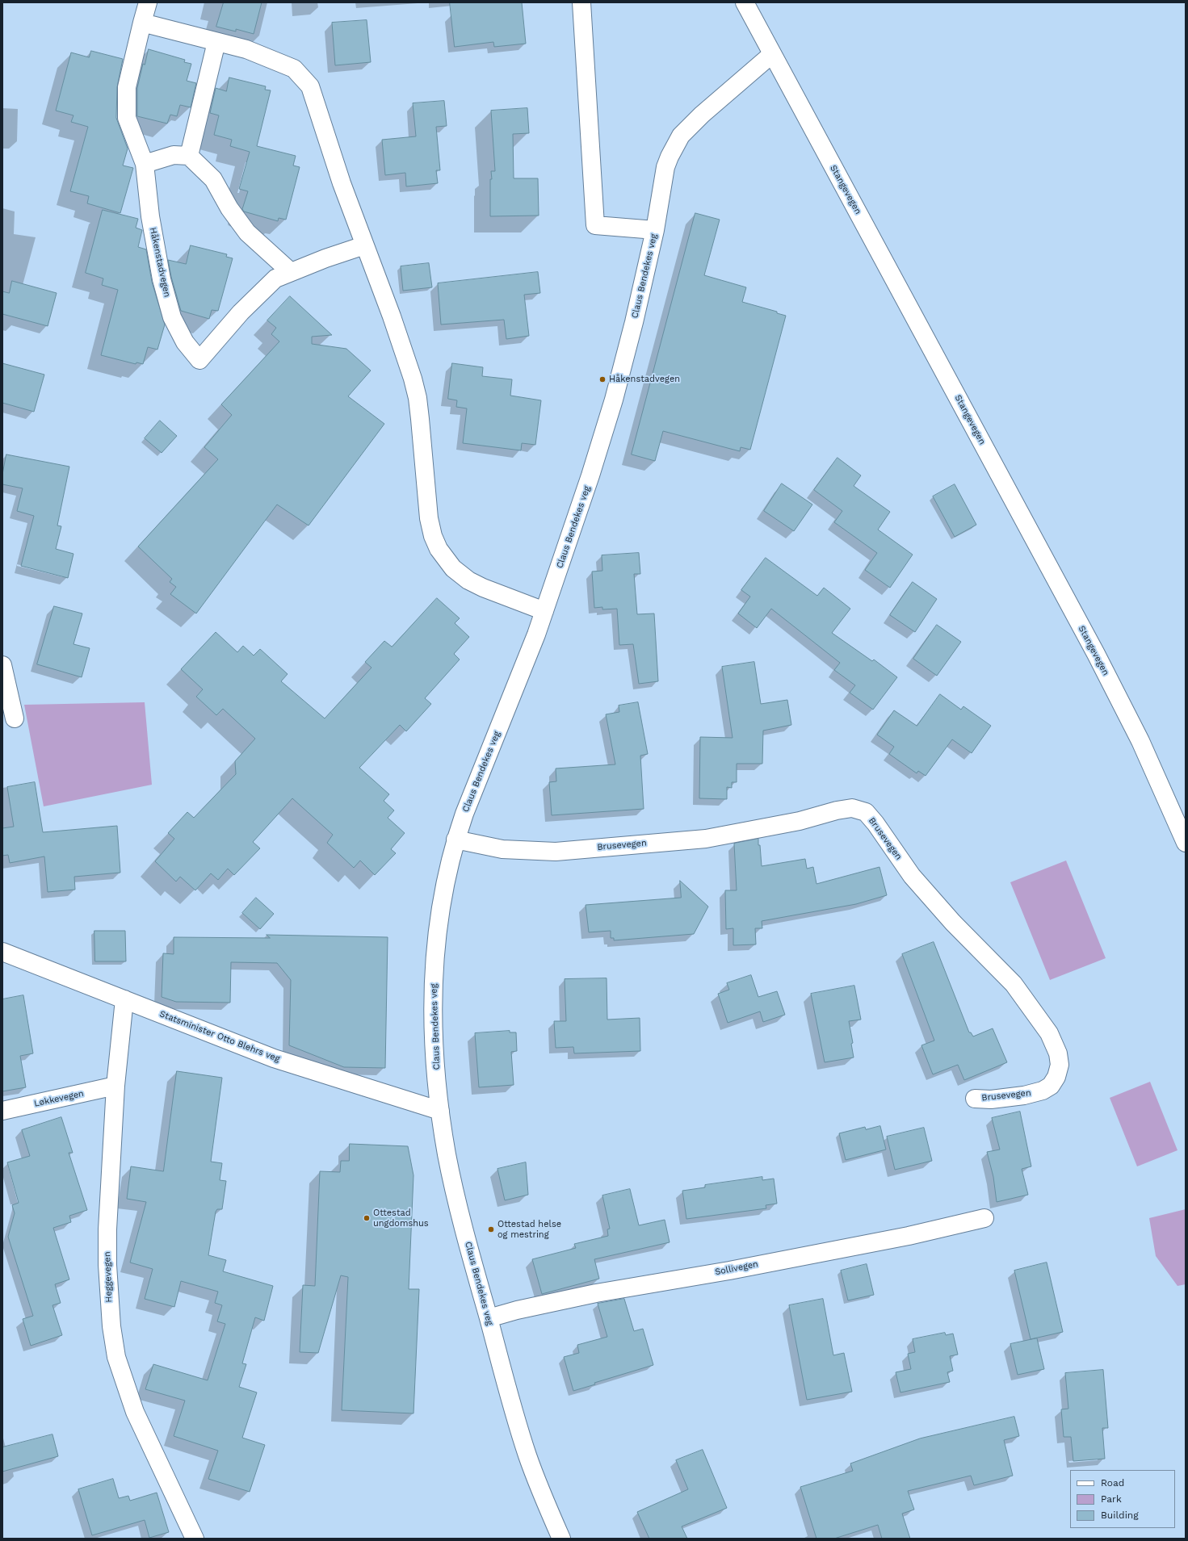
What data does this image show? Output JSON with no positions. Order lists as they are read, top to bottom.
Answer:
{
  "streets": {
    "street": [
      "Stangevegen",
      "Håkenstadvegen",
      "Claus Bendekes veg",
      "Brusevegen",
      "Statsminister Otto Blehrs veg",
      "Løkkevegen",
      "Sollivegen",
      "Heggevegen"
    ]
  },
  "crossings": [
    ["Stangevegen", "Claus Bendekes veg"],
    ["Claus Bendekes veg", "Brusevegen"],
    ["Claus Bendekes veg", "Statsminister Otto Blehrs veg"],
    ["Claus Bendekes veg", "Sollivegen"],
    ["Statsminister Otto Blehrs veg", "Heggevegen"],
    ["Løkkevegen", "Heggevegen"]
  ],
  "places": ["Håkenstadvegen", "Ottestad ungdomshus", "Ottestad helse og mestring"],
  "legend": ["Road", "Park", "Building"]
}
